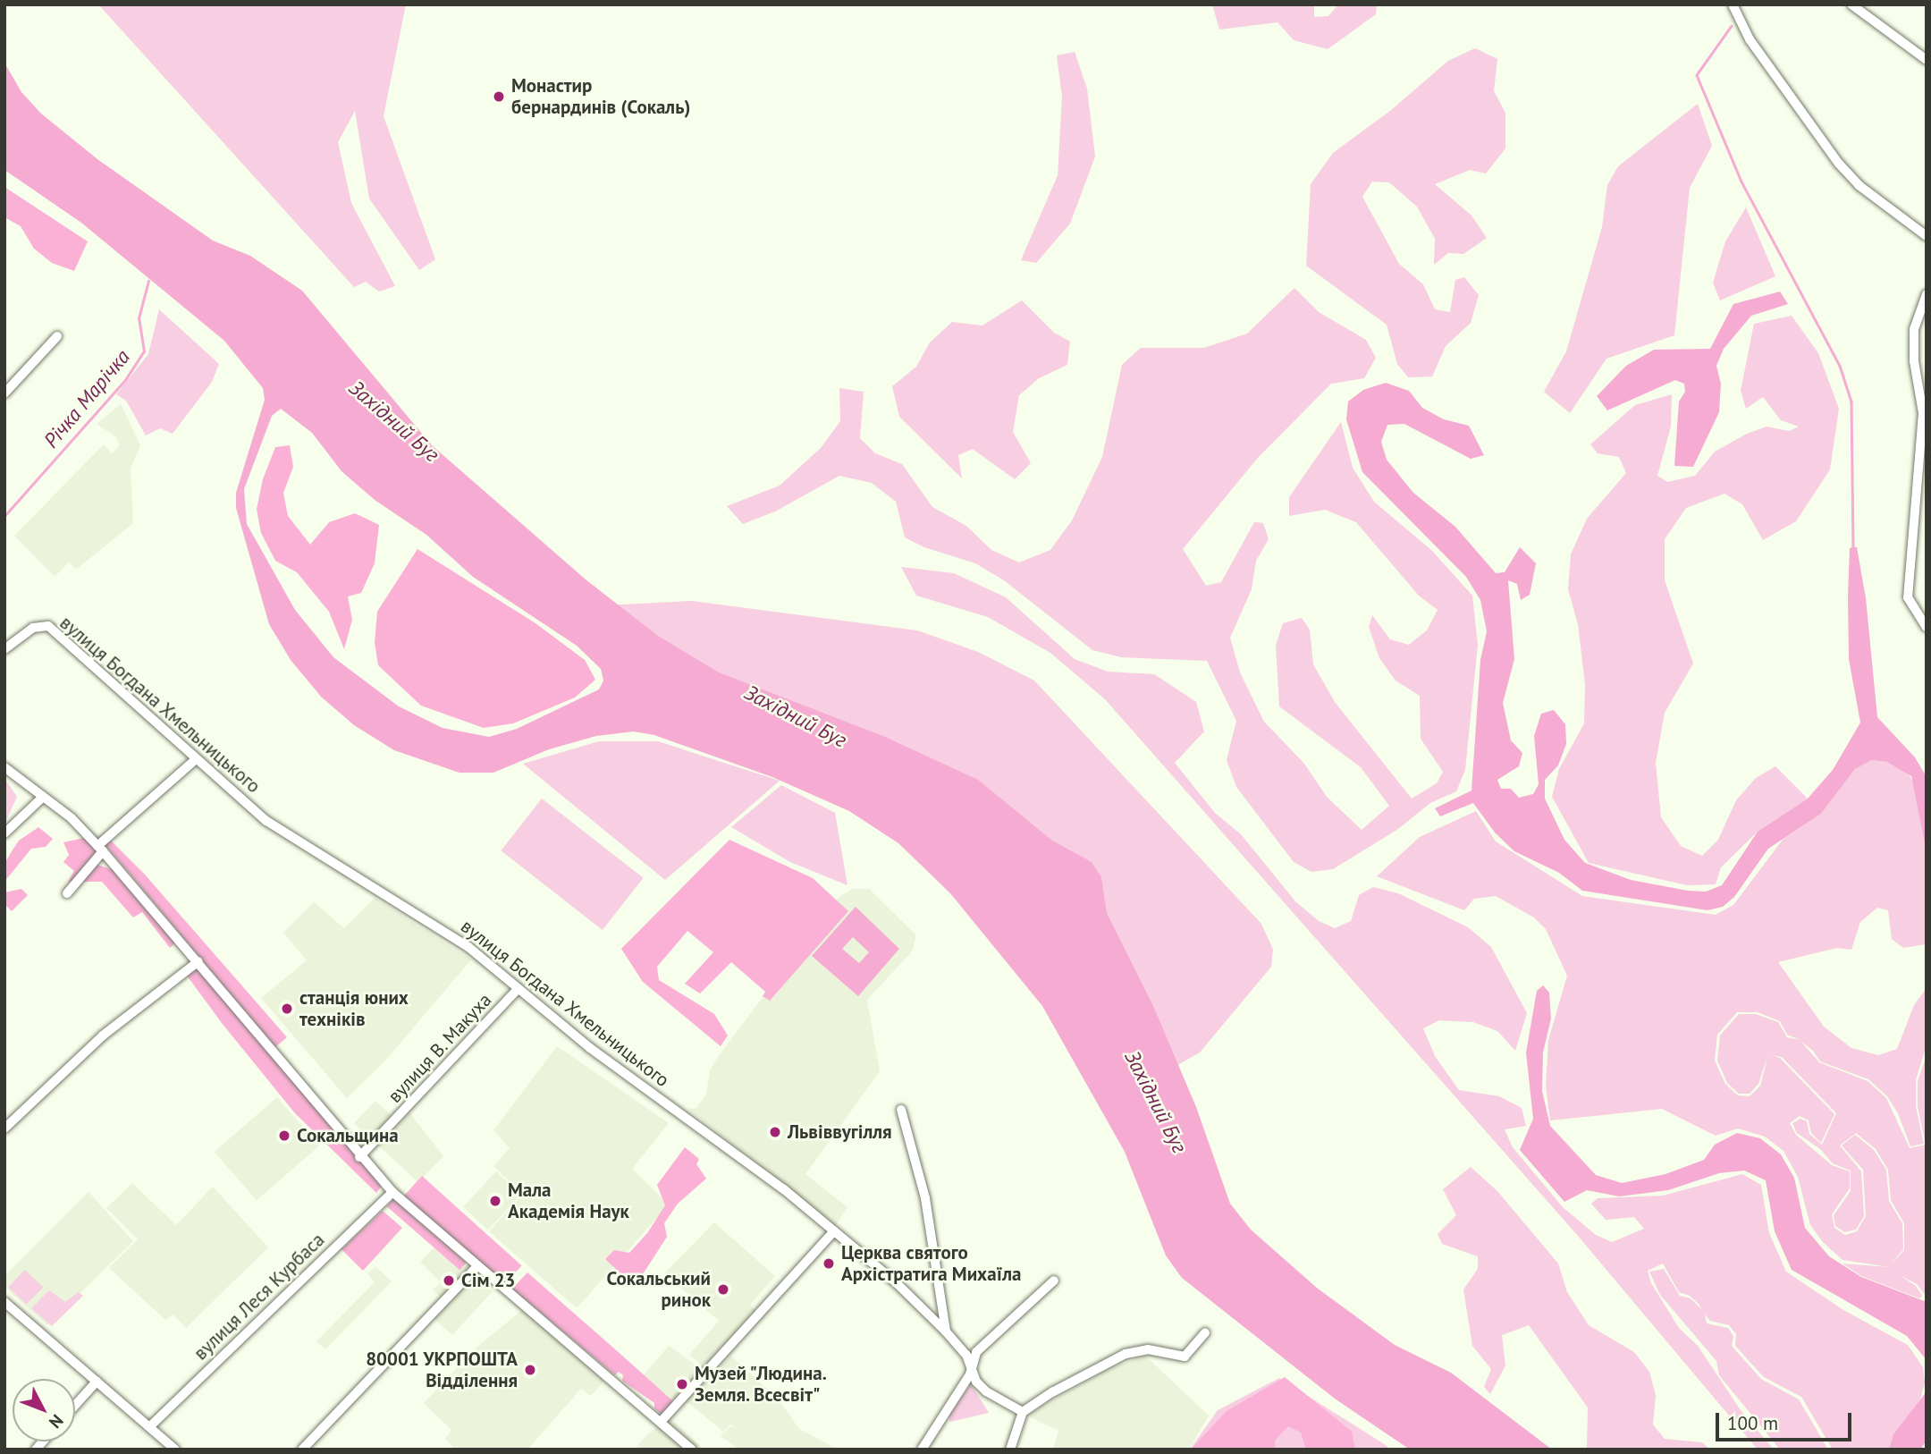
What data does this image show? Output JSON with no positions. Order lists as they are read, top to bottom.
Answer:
{
  "streets": {
    "street": ["вулиця Богдана Хмельницького", "вулиця В. Макуха", "вулиця Леся Курбаса"]
  },
  "crossings": [
    ["вулиця Богдана Хмельницького", "вулиця В. Макуха"]
  ],
  "water": ["Річка Марічка", "Західний Буг"],
  "places": [
    "Монастир бернардинів (Сокаль)",
    "станція юних техніків",
    "Львіввугілля",
    "Сокальщина",
    "Мала Академія Наук",
    "Церква святого Архістратига Михаїла",
    "Сім 23",
    "Сокальський ринок",
    "80001 УКРПОШТА Відділення",
    "Музей \"Людина. Земля. Всесвіт\""
  ],
  "scale_bar": "100 m",
  "north": "bottom right"
}
